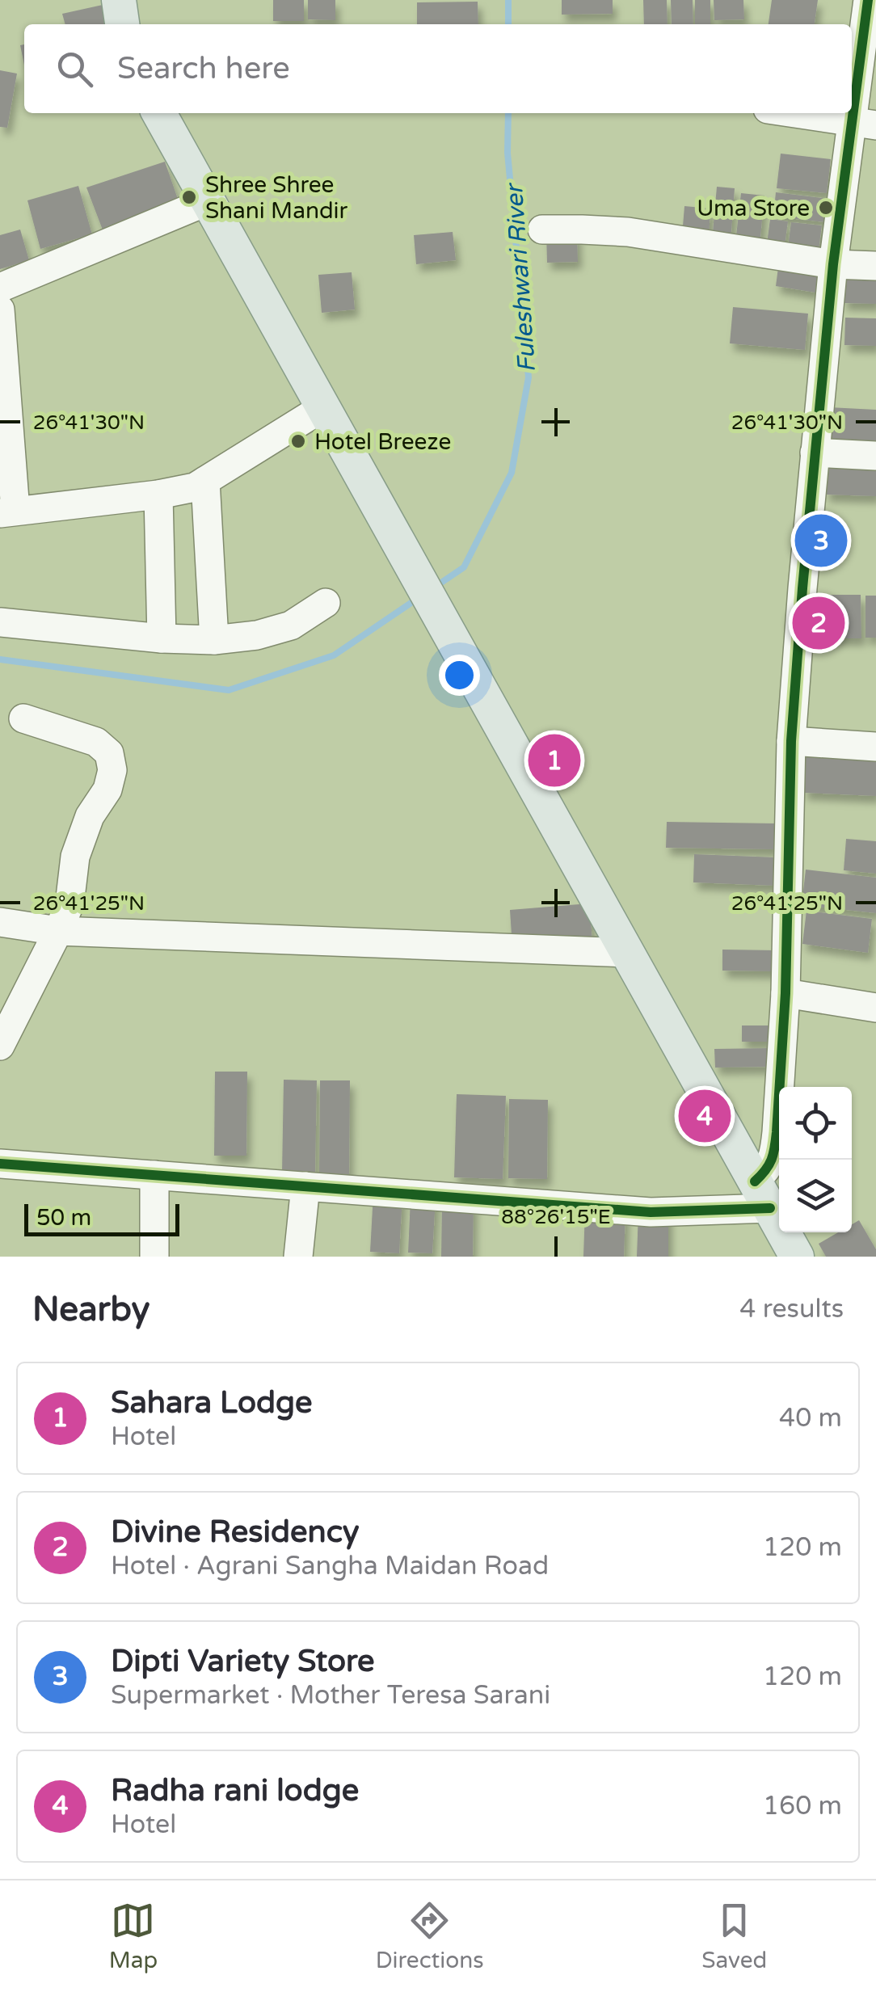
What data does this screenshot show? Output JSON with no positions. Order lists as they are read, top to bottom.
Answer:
{
  "water": ["Fuleshwari River"],
  "places": ["Shree Shree Shani Mandir", "Uma Store", "Hotel Breeze"],
  "scale_bar": "50 m",
  "page": {
    "search": "Search here",
    "pins": [
      "3",
      "2",
      "1",
      "4"
    ],
    "scale": "50 m",
    "heading": ["Nearby", "4 results"],
    "list": [
      {
        "mark": "1",
        "name": "Sahara Lodge",
        "note": "Hotel",
        "value": "40 m"
      },
      {
        "mark": "2",
        "name": "Divine Residency",
        "note": "Hotel · Agrani Sangha Maidan Road",
        "value": "120 m"
      },
      {
        "mark": "3",
        "name": "Dipti Variety Store",
        "note": "Supermarket · Mother Teresa Sarani",
        "value": "120 m"
      },
      {
        "mark": "4",
        "name": "Radha rani lodge",
        "note": "Hotel",
        "value": "160 m"
      }
    ],
    "nav": ["Map", "Directions", "Saved"]
  },
  "coordinates": ["26°41'30\"N", "26°41'25\"N", "88°26'15\"E"]
}
